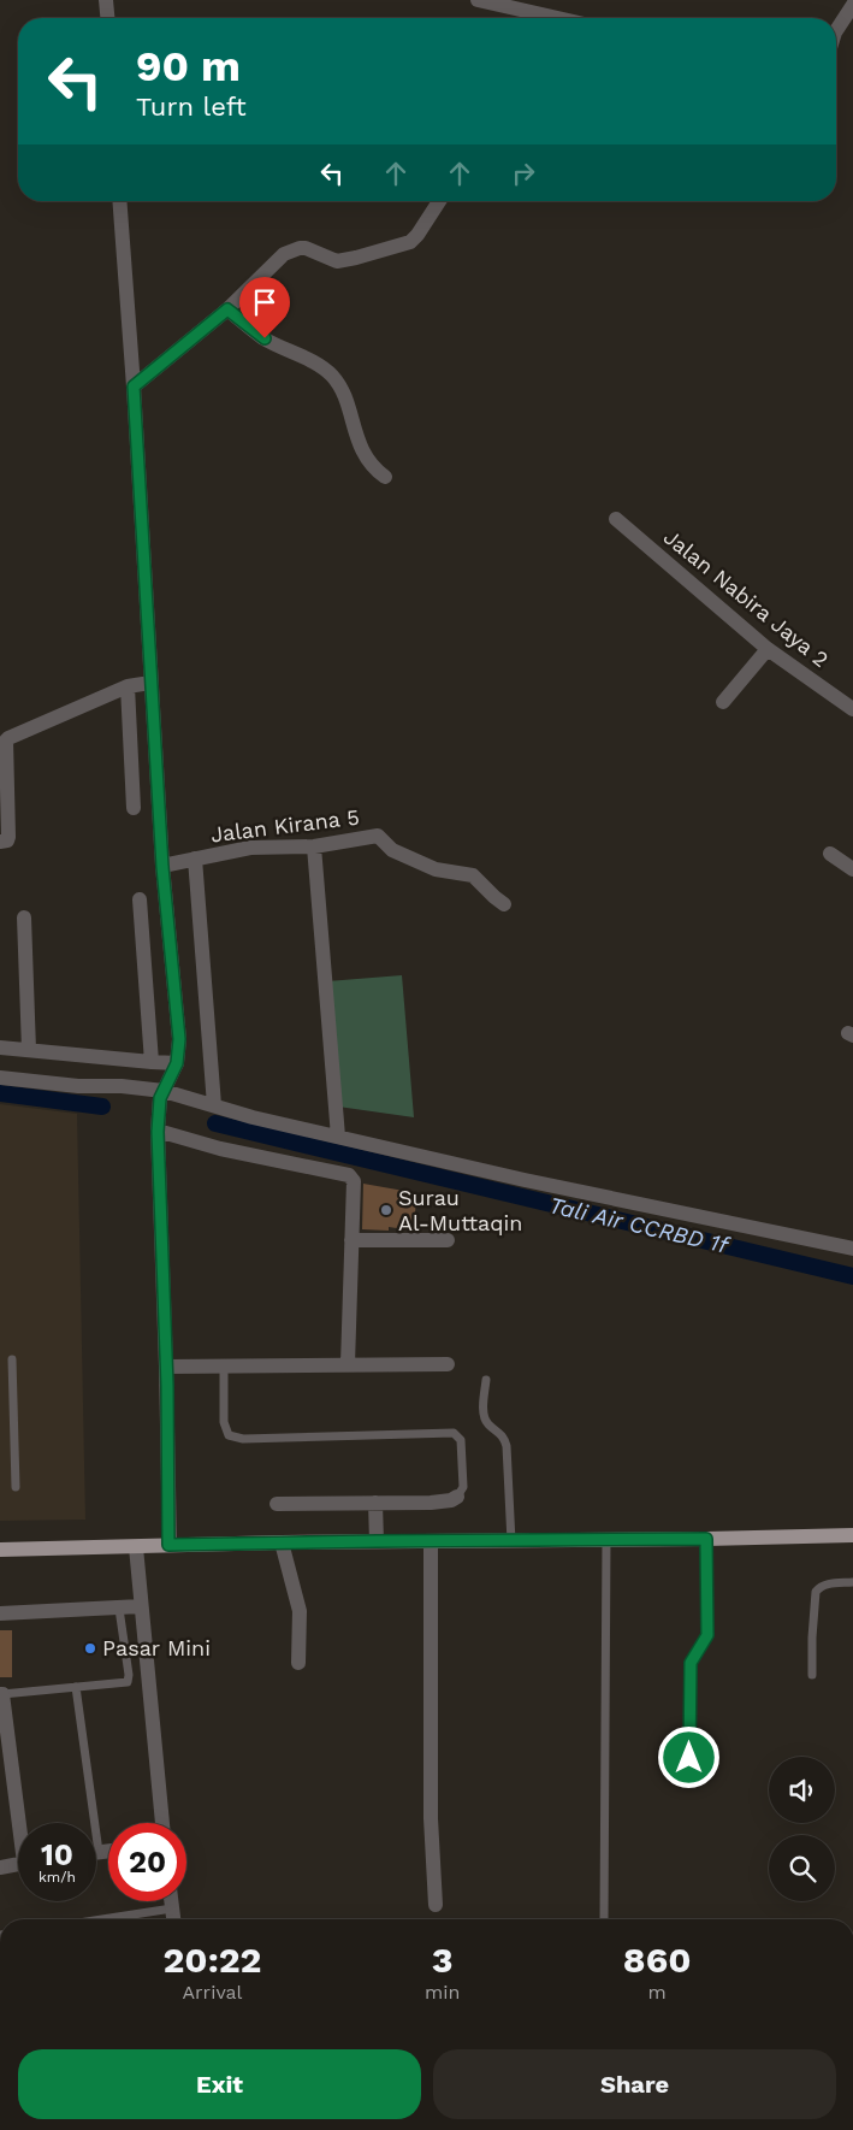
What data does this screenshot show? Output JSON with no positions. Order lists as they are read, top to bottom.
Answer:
{
  "streets": {
    "street": ["Jalan Nabira Jaya 2", "Jalan Kirana 5"]
  },
  "water": ["Tali Air CCRBD 1f"],
  "places": ["Surau Al-Muttaqin", "Pasar Mini"],
  "page": {
    "turn": ["90 m", "Turn left"],
    "speed": "10 km/h",
    "limit": "20",
    "eta": [
      "20:22",
      "Arrival",
      "3",
      "min",
      "860",
      "m"
    ],
    "buttons": ["Exit", "Share"]
  }
}
